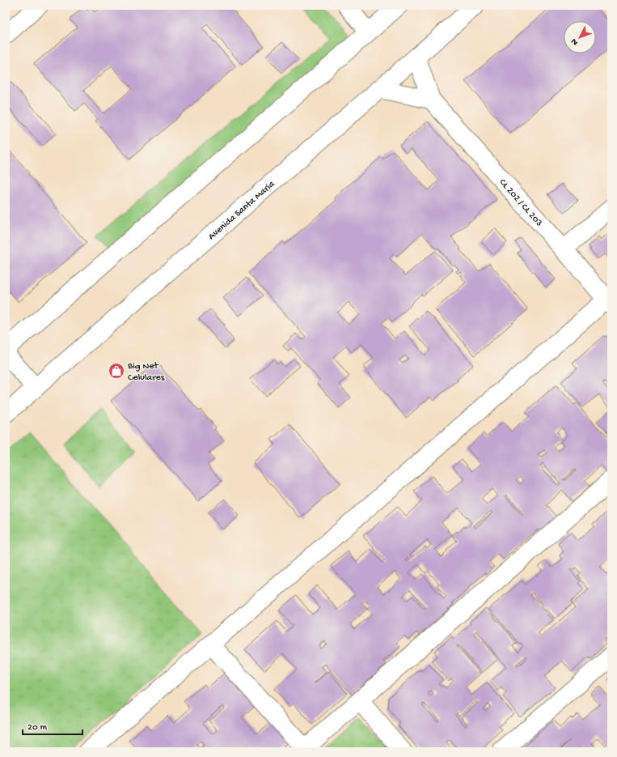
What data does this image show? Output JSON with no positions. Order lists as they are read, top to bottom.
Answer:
{
  "streets": {
    "street": ["CL 202 / CL 203", "Avenida Santa Maria"]
  },
  "places": {
    "shop": ["Big Net Celulares"]
  },
  "scale_bar": "20 m",
  "north": "bottom left"
}
